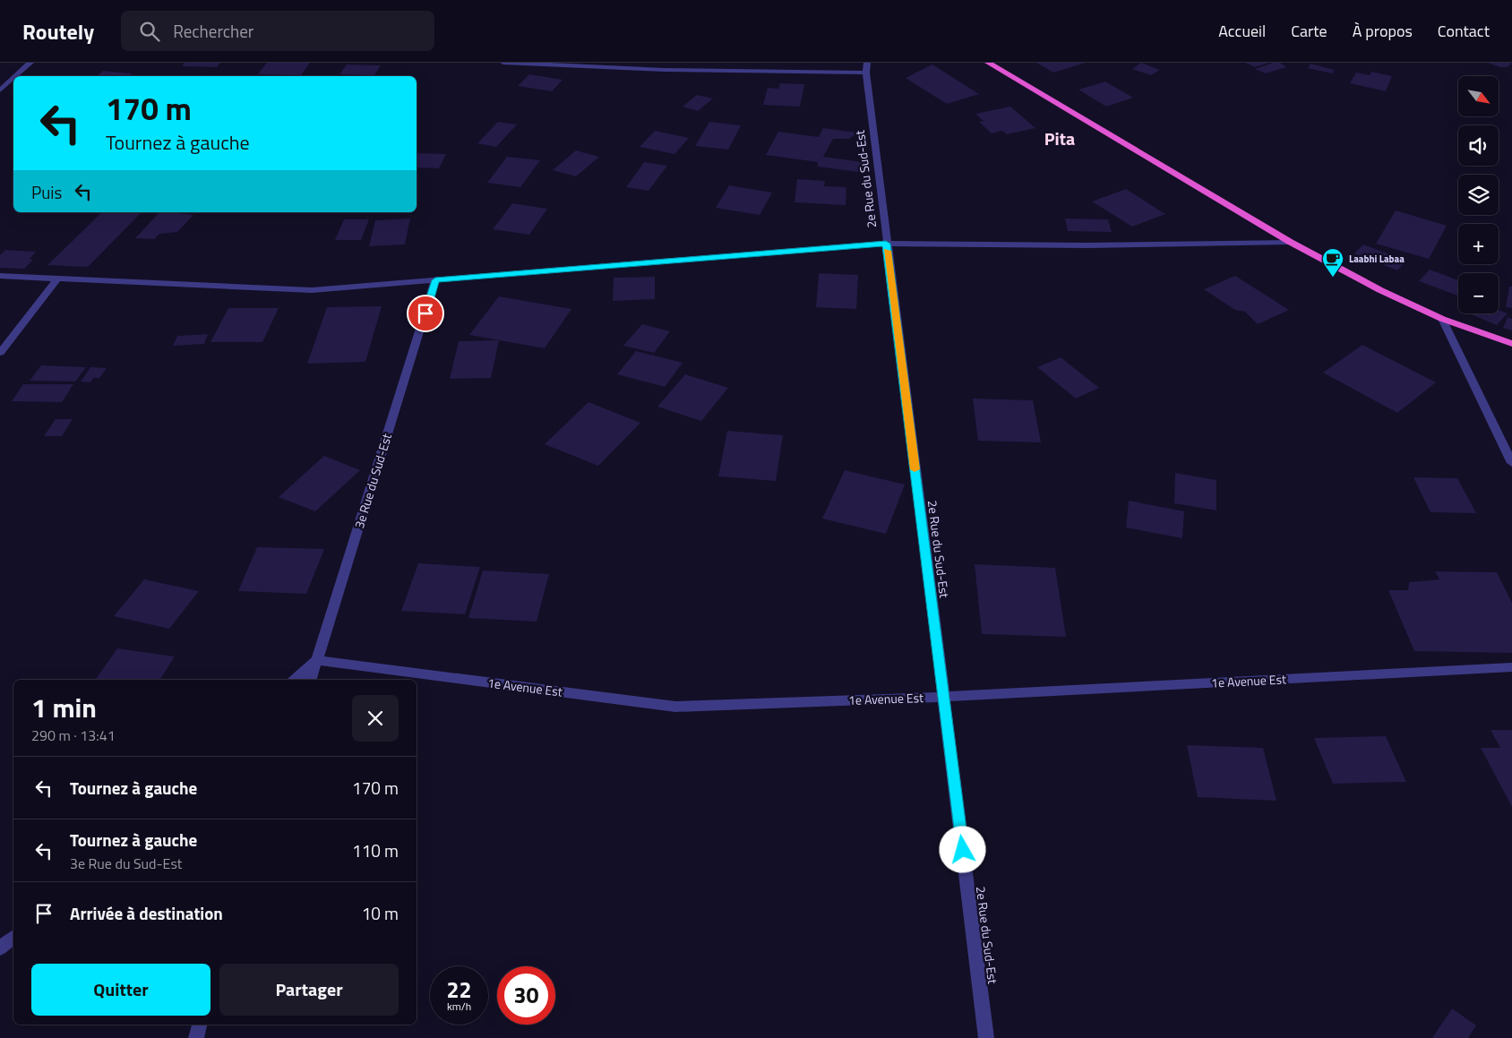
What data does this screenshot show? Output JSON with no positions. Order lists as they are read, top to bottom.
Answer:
{
  "streets": {
    "street": ["2e Rue du Sud-Est", "3e Rue du Sud-Est", "1e Avenue Est"]
  },
  "crossings": [
    ["2e Rue du Sud-Est", "1e Avenue Est"],
    ["3e Rue du Sud-Est", "1e Avenue Est"]
  ],
  "districts": ["Pita"],
  "places": {
    "cafe": ["Laabhi Labaa"]
  },
  "north": "bottom right",
  "page": {
    "header": "Routely",
    "search": "Rechercher",
    "nav": [
      "Accueil",
      "Carte",
      "À propos",
      "Contact"
    ],
    "map_buttons": ["+", "−"],
    "turn": ["170 m", "Tournez à gauche"],
    "then": "Puis",
    "heading": ["1 min", "290 m · 13:41"],
    "list": [
      {
        "name": "Tournez à gauche",
        "value": "170 m"
      },
      {
        "name": "Tournez à gauche",
        "note": "3e Rue du Sud-Est",
        "value": "110 m"
      },
      {
        "name": "Arrivée à destination",
        "value": "10 m"
      }
    ],
    "buttons": ["Quitter", "Partager"],
    "speed": "22 km/h",
    "limit": "30"
  }
}
